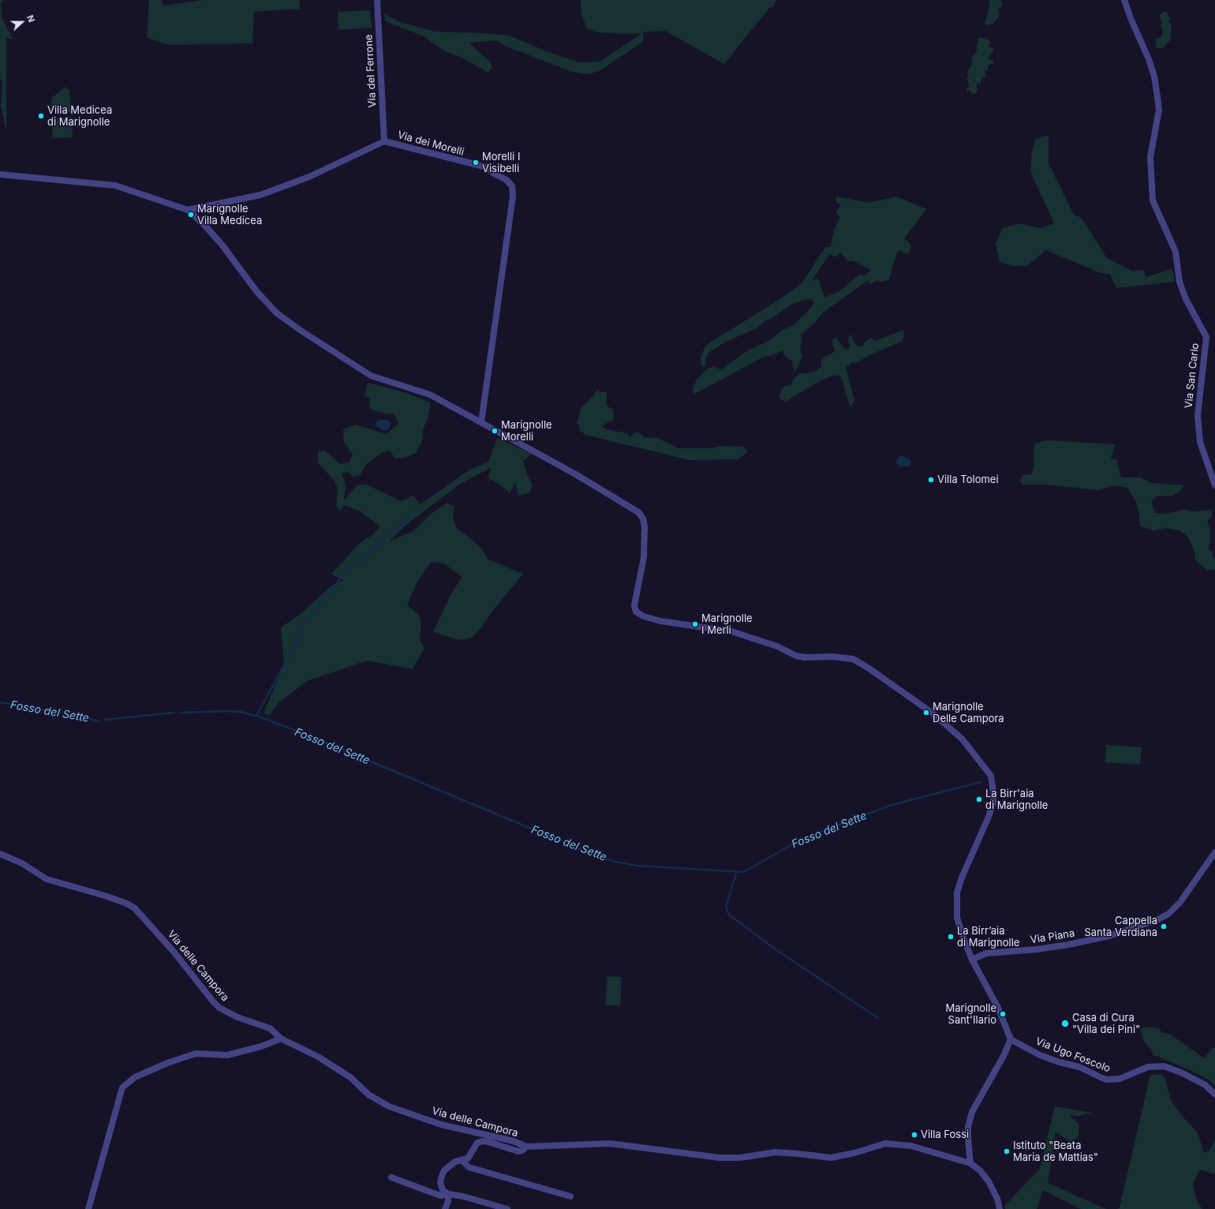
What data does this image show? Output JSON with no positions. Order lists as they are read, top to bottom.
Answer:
{
  "streets": {
    "street": [
      "Via del Ferrone",
      "Via dei Morelli",
      "Via San Carlo",
      "Via Piana",
      "Via delle Campora",
      "Via Ugo Foscolo"
    ]
  },
  "crossings": [
    ["Via del Ferrone", "Via dei Morelli"]
  ],
  "water": ["Fosso del Sette"],
  "places": [
    "Villa Medicea di Marignolle",
    "Morelli I Visibelli",
    "Marignolle Villa Medicea",
    "Marignolle Morelli",
    "Villa Tolomei",
    "Marignolle I Merli",
    "Marignolle Delle Campora",
    "La Birr'aia di Marignolle",
    "Cappella Santa Verdiana",
    "La Birr’aia di Marignolle",
    "Marignolle Sant'Ilario",
    "Casa di Cura \"Villa dei Pini\"",
    "Villa Fossi",
    "Istituto \"Beata Maria de Mattias\""
  ],
  "north": "right"
}
